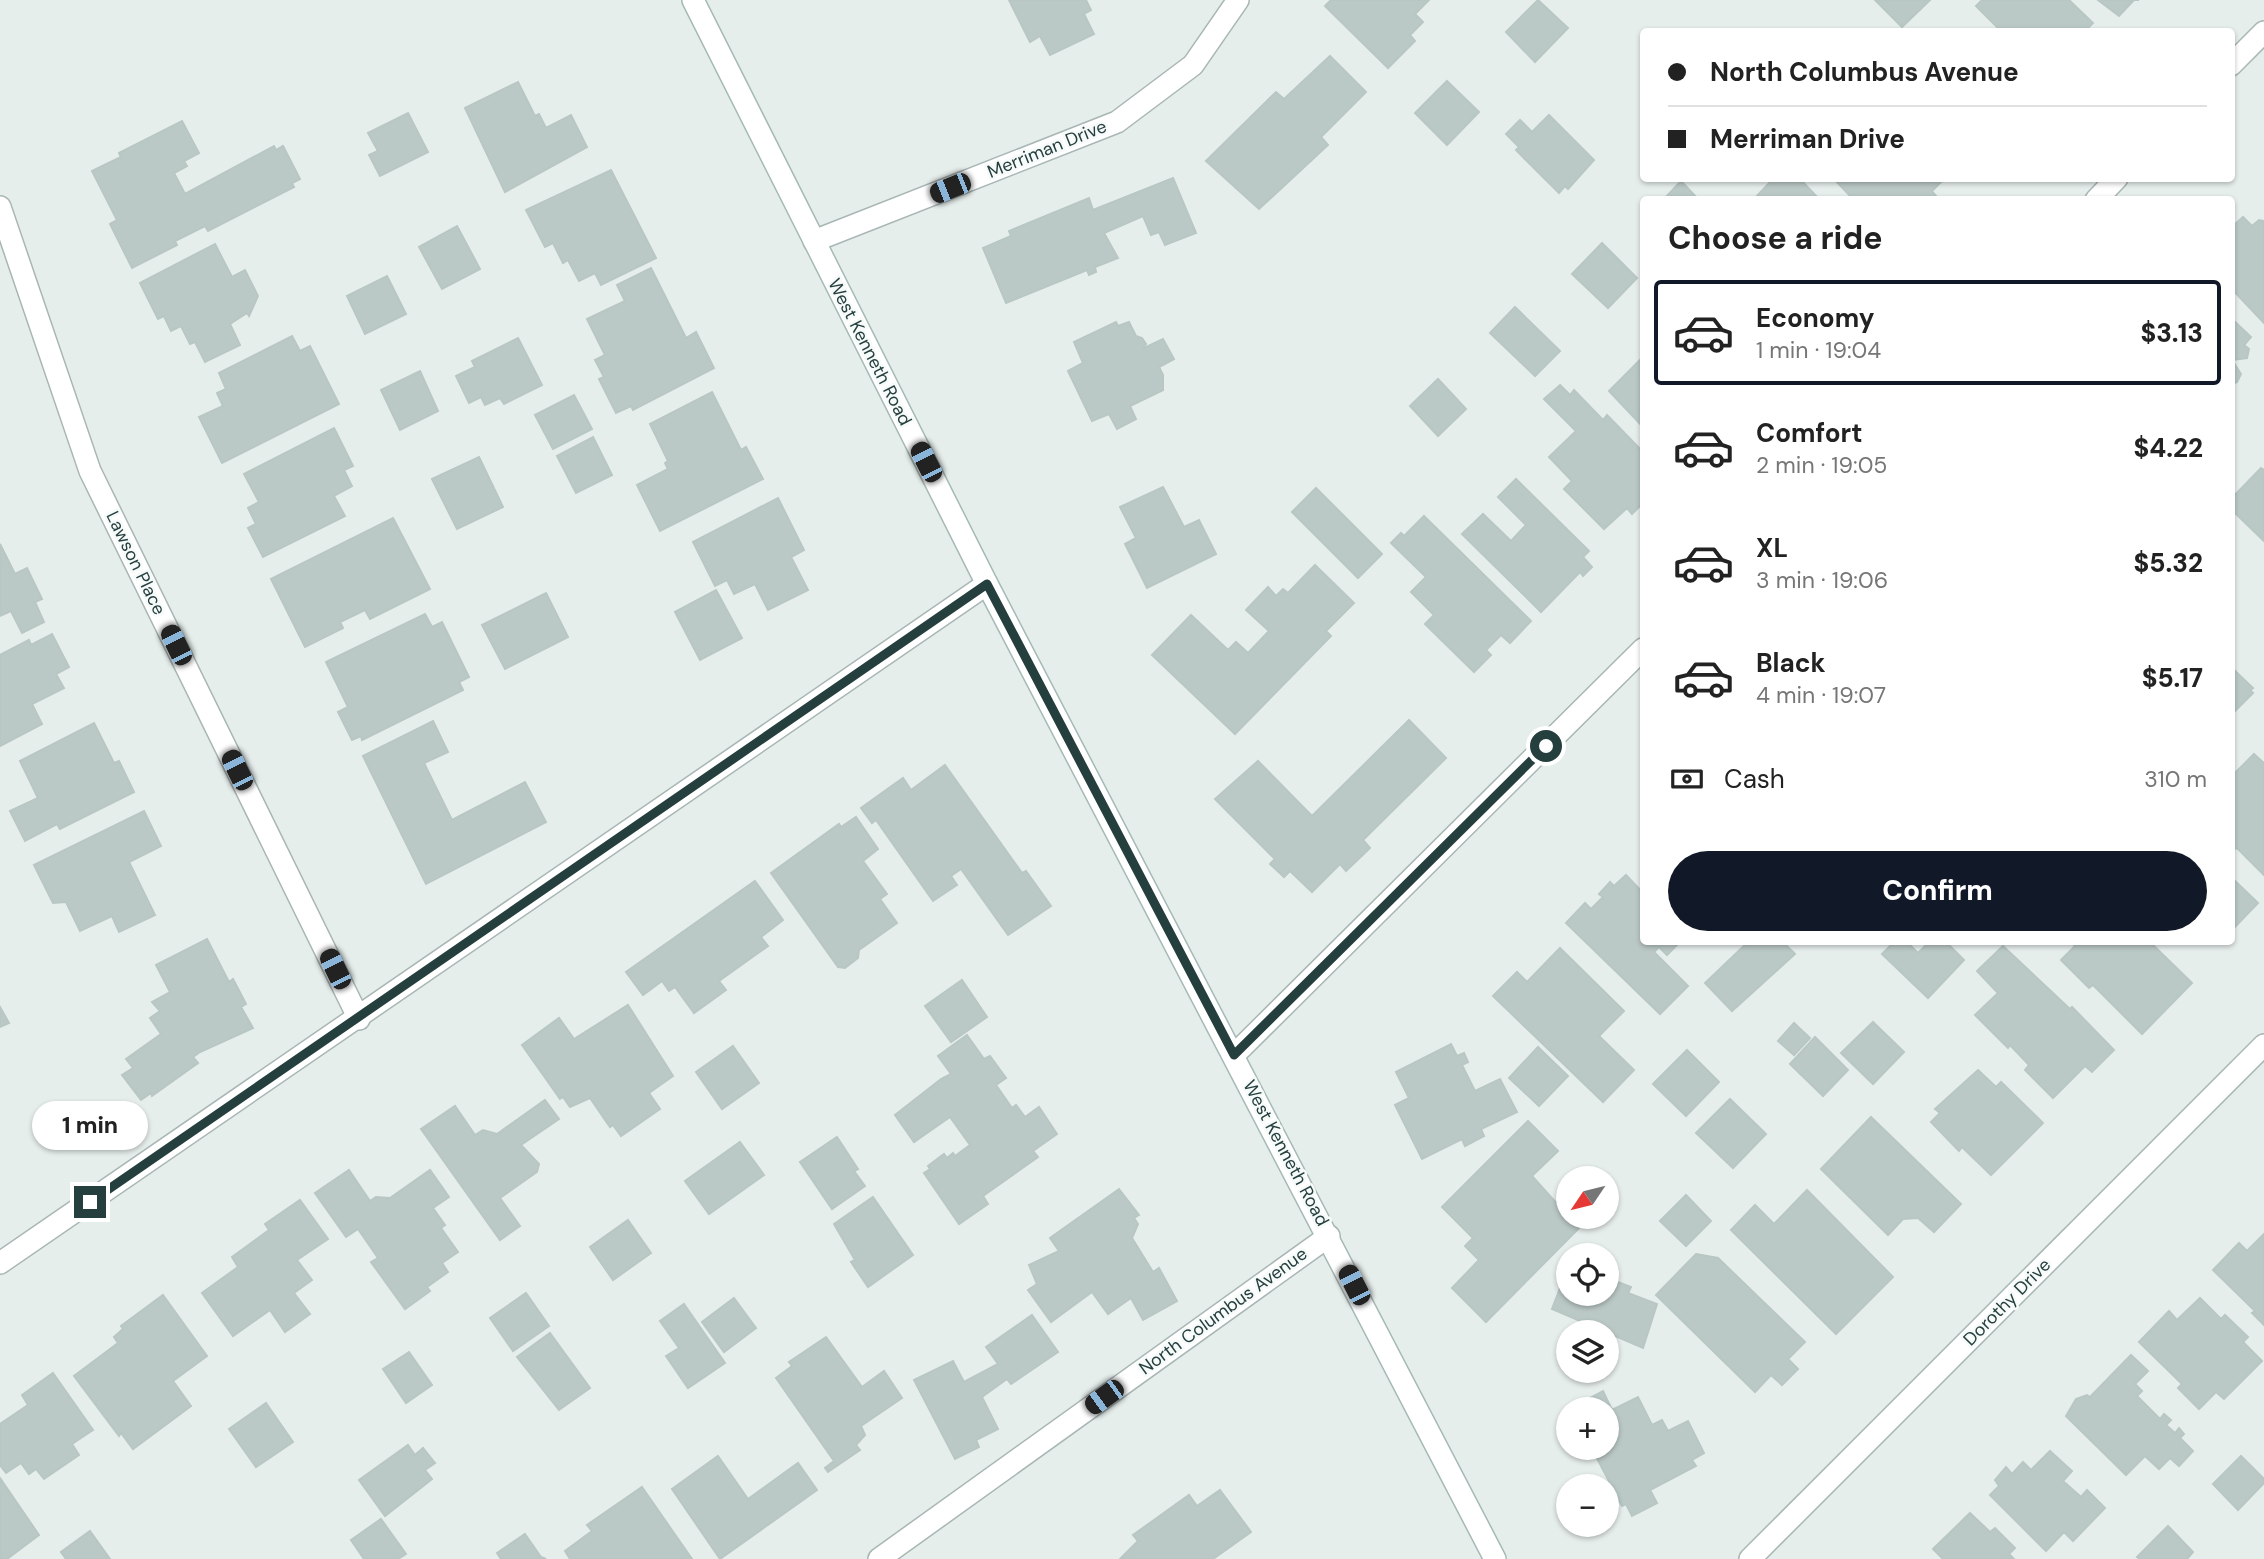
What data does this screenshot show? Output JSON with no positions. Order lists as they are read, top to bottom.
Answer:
{
  "streets": {
    "street": [
      "Merriman Drive",
      "West Kenneth Road",
      "Lawson Place",
      "Dorothy Drive",
      "North Columbus Avenue"
    ]
  },
  "crossings": [
    ["Merriman Drive", "West Kenneth Road"],
    ["West Kenneth Road", "North Columbus Avenue"]
  ],
  "north": "bottom left",
  "page": {
    "banner": ["North Columbus Avenue", "Merriman Drive"],
    "heading": "Choose a ride",
    "list": [
      {
        "name": "Economy",
        "note": "1 min · 19:04",
        "value": "$3.13"
      },
      {
        "name": "Comfort",
        "note": "2 min · 19:05",
        "value": "$4.22"
      },
      {
        "name": "XL",
        "note": "3 min · 19:06",
        "value": "$5.32"
      },
      {
        "name": "Black",
        "note": "4 min · 19:07",
        "value": "$5.17"
      }
    ],
    "pay": ["Cash", "310 m"],
    "buttons": "Confirm",
    "bubble": "1 min",
    "map_buttons": ["+", "−"]
  }
}
